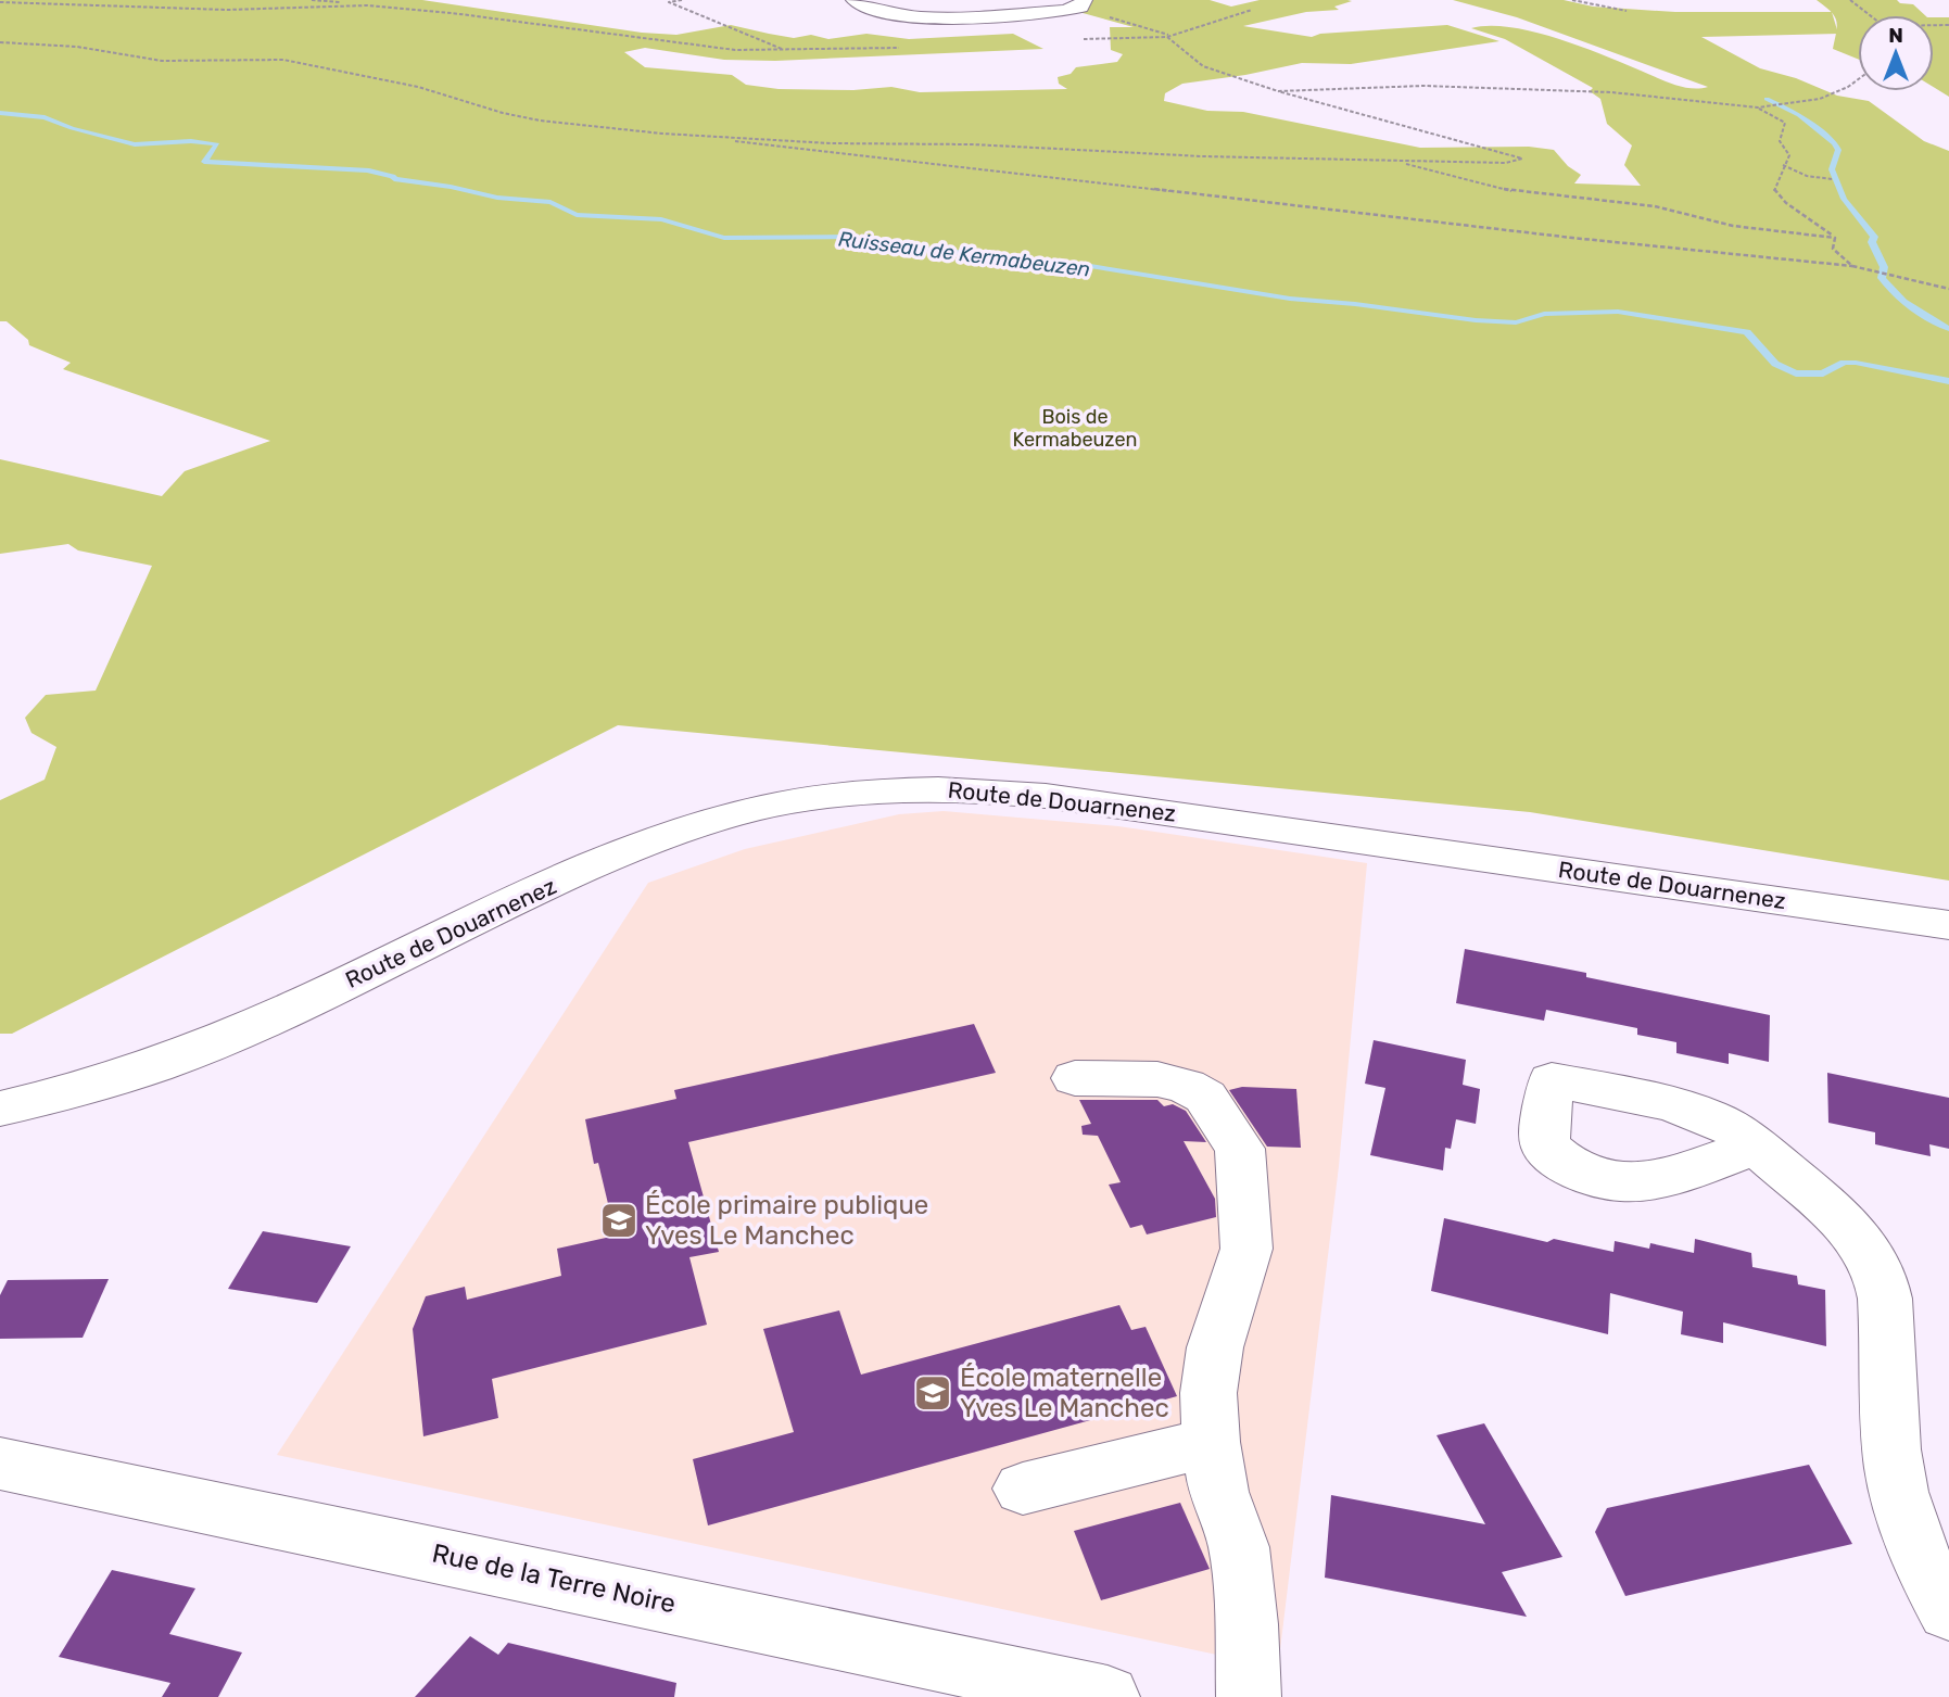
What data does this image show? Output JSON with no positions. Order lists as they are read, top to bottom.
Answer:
{
  "streets": {
    "street": ["Route de Douarnenez", "Rue de la Terre Noire"]
  },
  "water": ["Ruisseau de Kermabeuzen"],
  "parks": ["Bois de Kermabeuzen"],
  "places": {
    "school or university": ["École primaire publique Yves Le Manchec", "École maternelle Yves Le Manchec"]
  },
  "north": "top"
}
